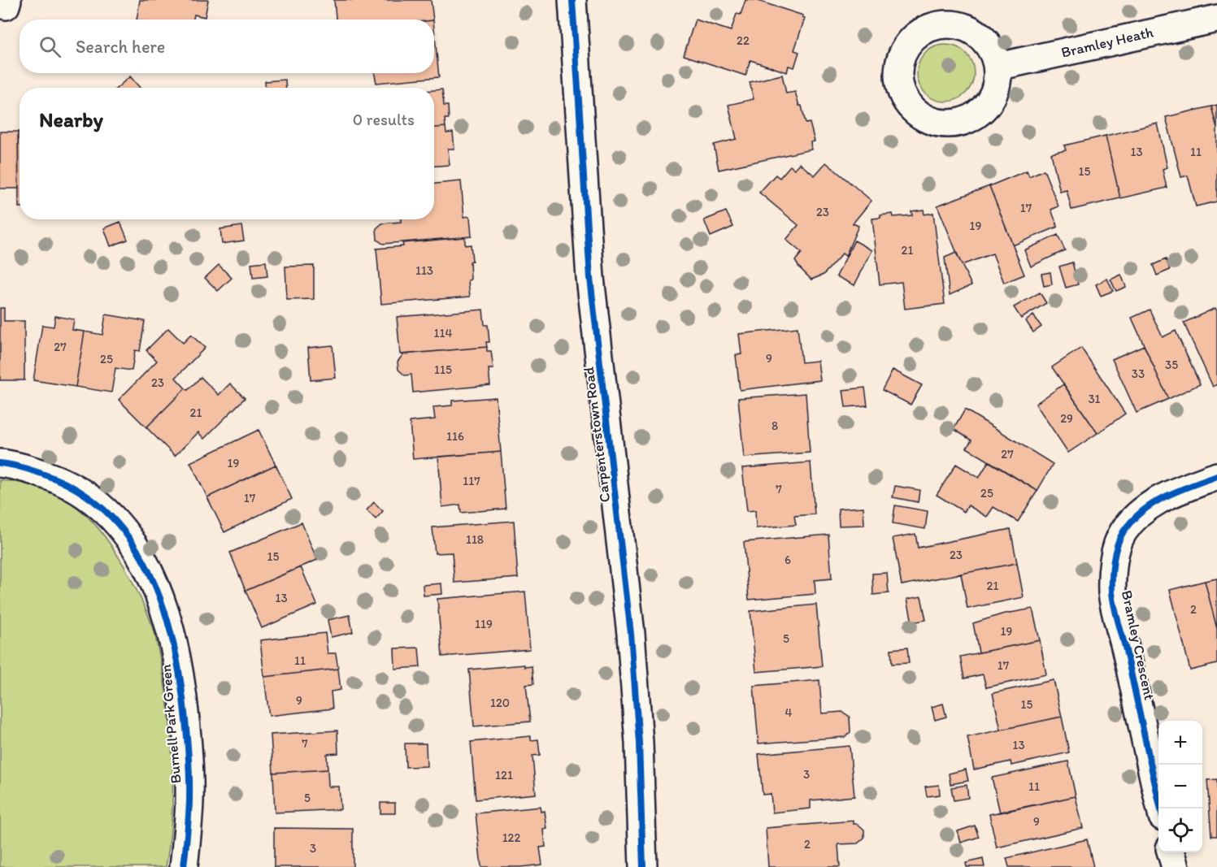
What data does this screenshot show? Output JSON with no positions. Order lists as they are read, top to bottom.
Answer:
{
  "streets": {
    "street": [
      "Bramley Heath",
      "Carpenterstown Road",
      "Bramley Crescent",
      "Burnell Park Green"
    ]
  },
  "house_numbers": [
    "22",
    "13",
    "11",
    "15",
    "17",
    "23",
    "19",
    "21",
    "113",
    "114",
    "27",
    "9",
    "25",
    "35",
    "115",
    "33",
    "23",
    "31",
    "21",
    "29",
    "8",
    "116",
    "27",
    "19",
    "117",
    "7",
    "25",
    "17",
    "118",
    "23",
    "15",
    "6",
    "21",
    "13",
    "2",
    "119",
    "19",
    "5",
    "11",
    "17",
    "9",
    "120",
    "15",
    "4",
    "7",
    "13",
    "3",
    "121",
    "11",
    "5",
    "9",
    "122",
    "2",
    "3"
  ],
  "page": {
    "search": "Search here",
    "heading": ["Nearby", "0 results"],
    "map_buttons": ["+", "−"]
  }
}
